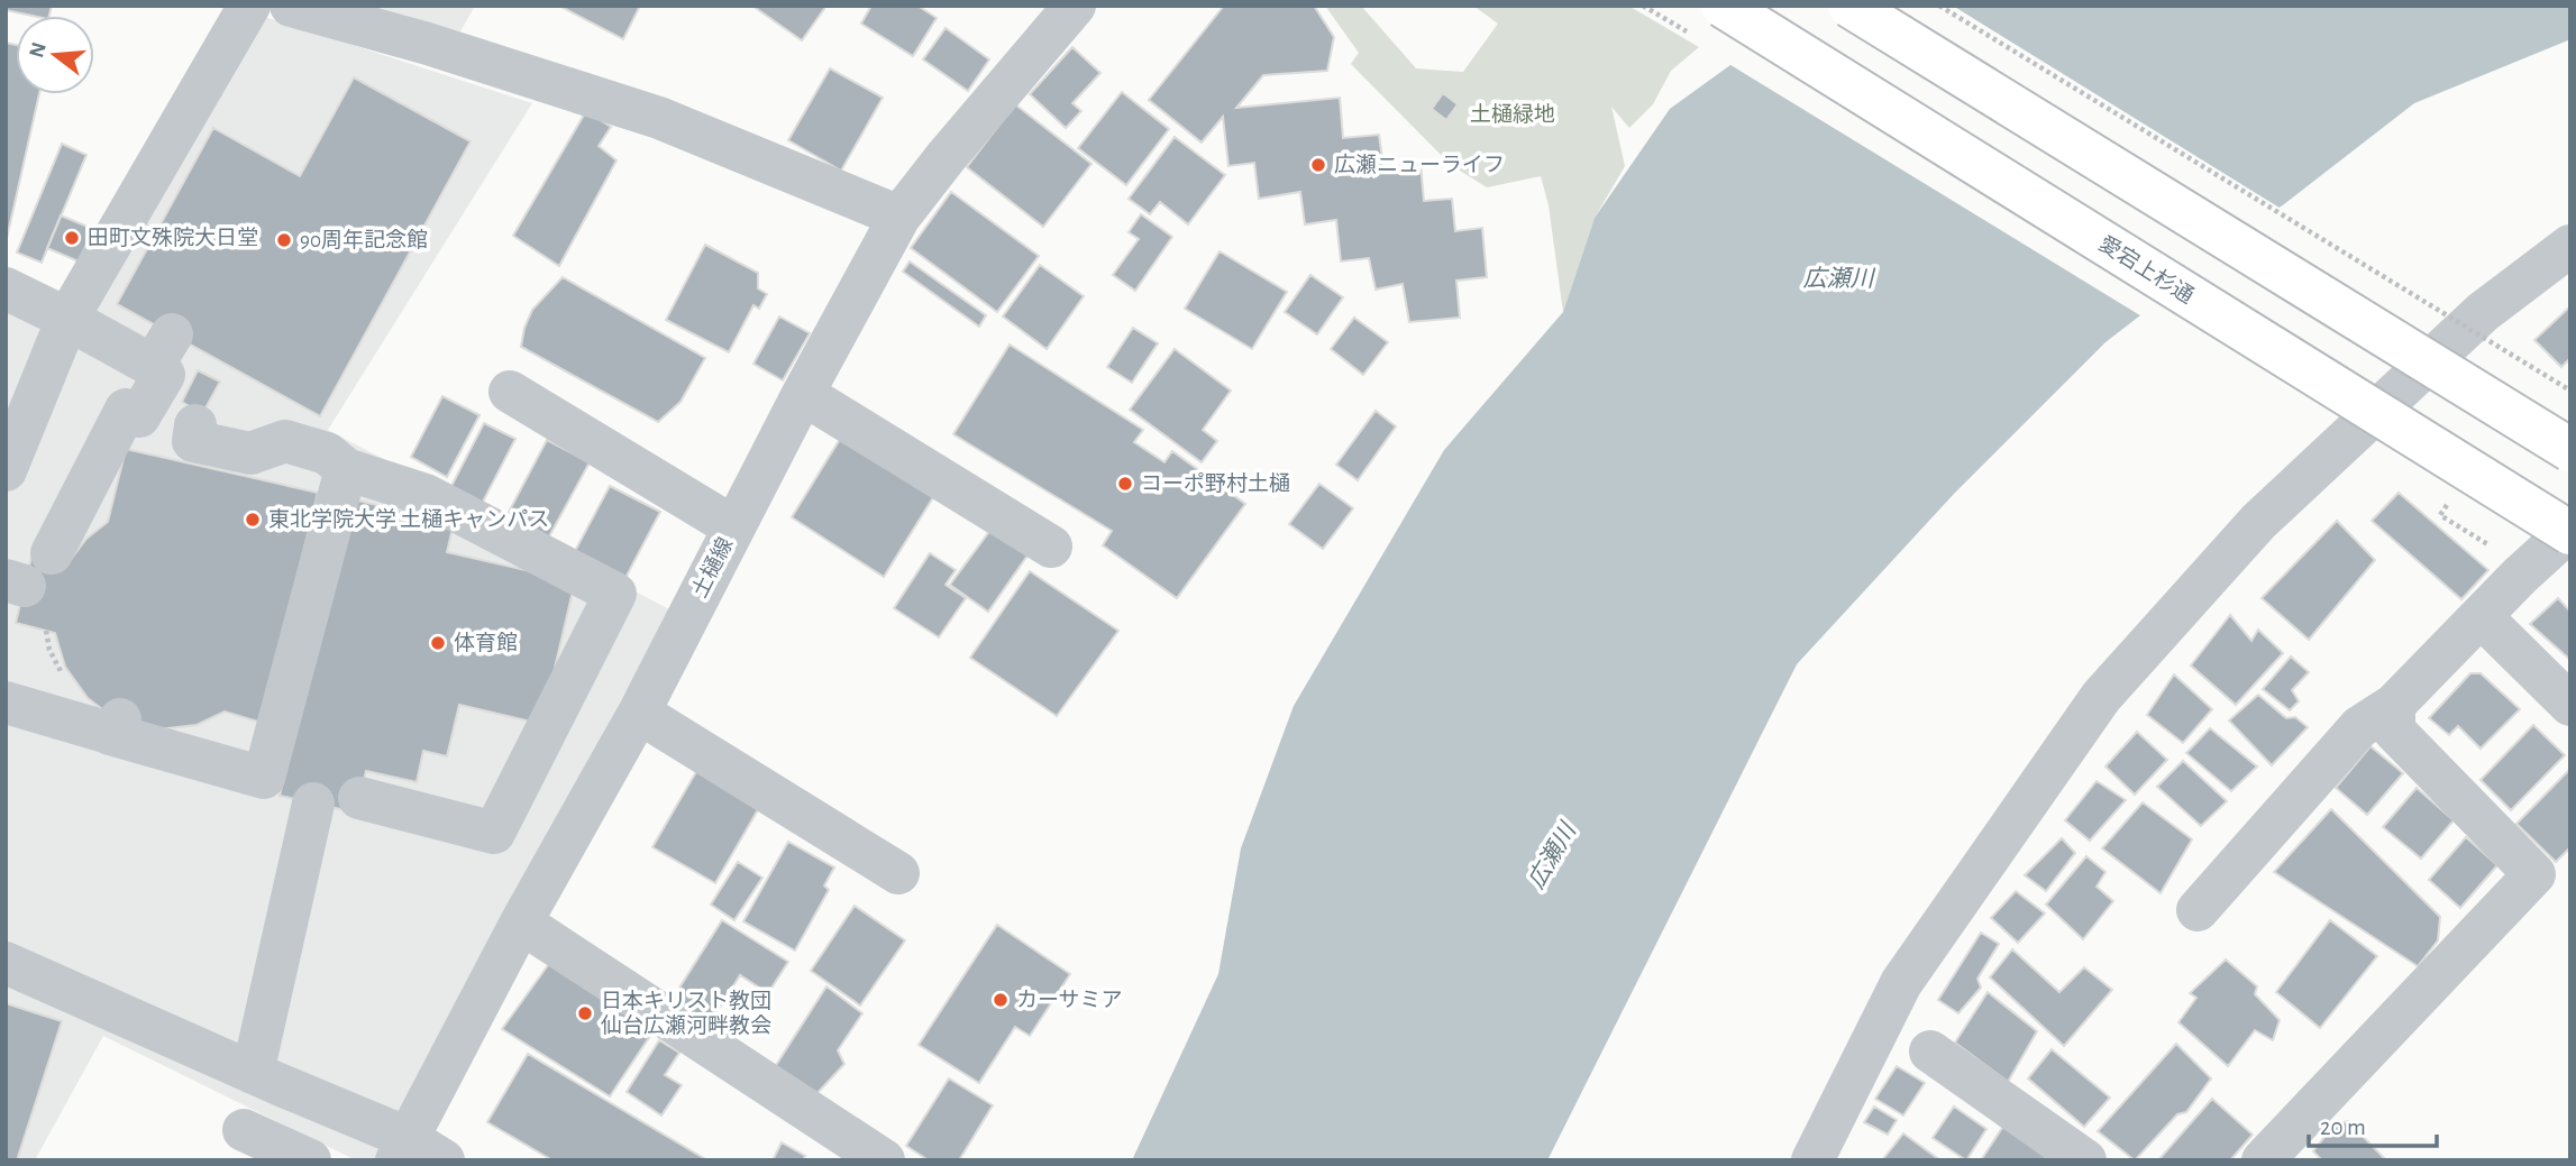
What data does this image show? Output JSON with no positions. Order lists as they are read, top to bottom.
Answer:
{
  "streets": {
    "highway": ["愛宕上杉通"],
    "street": ["土樋線"]
  },
  "water": ["広瀬川"],
  "parks": ["土樋緑地"],
  "places": [
    "広瀬ニューライフ",
    "田町文殊院大日堂",
    "90周年記念館",
    "コーポ野村土樋",
    "東北学院大学 土樋キャンパス",
    "体育館",
    "カーサミア",
    "日本キリスト教団 仙台広瀬河畔教会"
  ],
  "scale_bar": "20 m",
  "north": "left"
}
